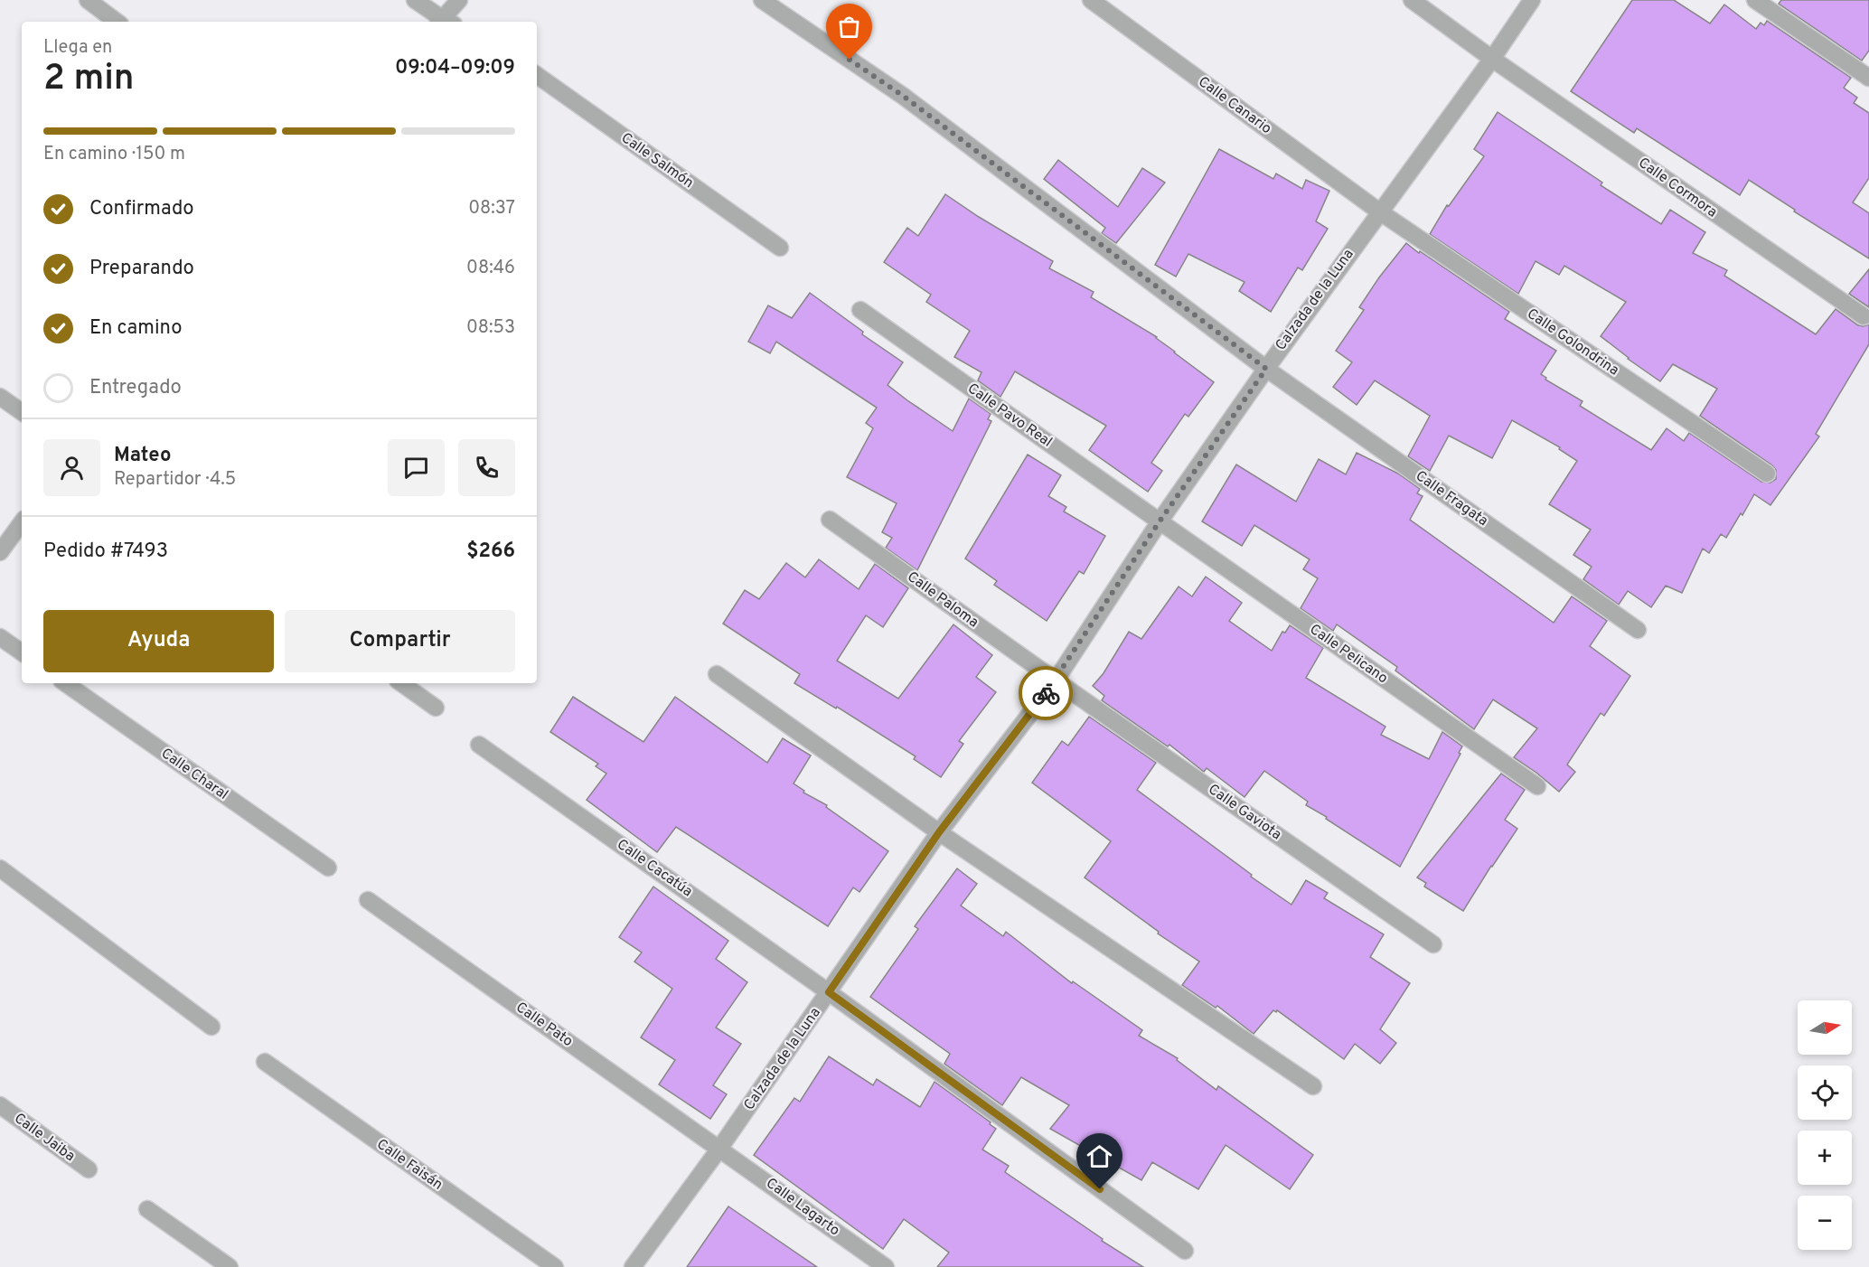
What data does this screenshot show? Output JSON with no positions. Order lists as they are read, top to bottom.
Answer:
{
  "streets": {
    "street": [
      "Calle Canario",
      "Calle Salmón",
      "Calle Cormora",
      "Calzada de la Luna",
      "Calle Golondrina",
      "Calle Pavo Real",
      "Calle Fragata",
      "Calle Paloma",
      "Calle Pelicano",
      "Calle Charal",
      "Calle Gaviota",
      "Calle Cacatúa",
      "Calle Pato",
      "Calle Jaiba",
      "Calle Faisán",
      "Calle Lagarto"
    ]
  },
  "crossings": [
    ["Calle Canario", "Calzada de la Luna"],
    ["Calle Canario", "Calle Golondrina"],
    ["Calle Cormora", "Calzada de la Luna"],
    ["Calzada de la Luna", "Calle Golondrina"],
    ["Calzada de la Luna", "Calle Pavo Real"],
    ["Calzada de la Luna", "Calle Fragata"],
    ["Calzada de la Luna", "Calle Paloma"],
    ["Calzada de la Luna", "Calle Pelicano"],
    ["Calzada de la Luna", "Calle Gaviota"],
    ["Calzada de la Luna", "Calle Cacatúa"],
    ["Calzada de la Luna", "Calle Pato"],
    ["Calzada de la Luna", "Calle Lagarto"],
    ["Calle Pavo Real", "Calle Pelicano"],
    ["Calle Paloma", "Calle Gaviota"],
    ["Calle Pato", "Calle Lagarto"]
  ],
  "north": "right",
  "page": {
    "heading": ["2 min", "Llega en", "09:04–09:09"],
    "panel": [
      "Mateo",
      "Repartidor · 4.5",
      "Pedido #7493",
      "$266"
    ],
    "bar": "En camino · 150 m",
    "list": [
      ["Confirmado", "08:37"],
      ["Preparando", "08:46"],
      ["En camino", "08:53"],
      "Entregado"
    ],
    "buttons": ["Ayuda", "Compartir"],
    "map_buttons": ["+", "−"]
  }
}
